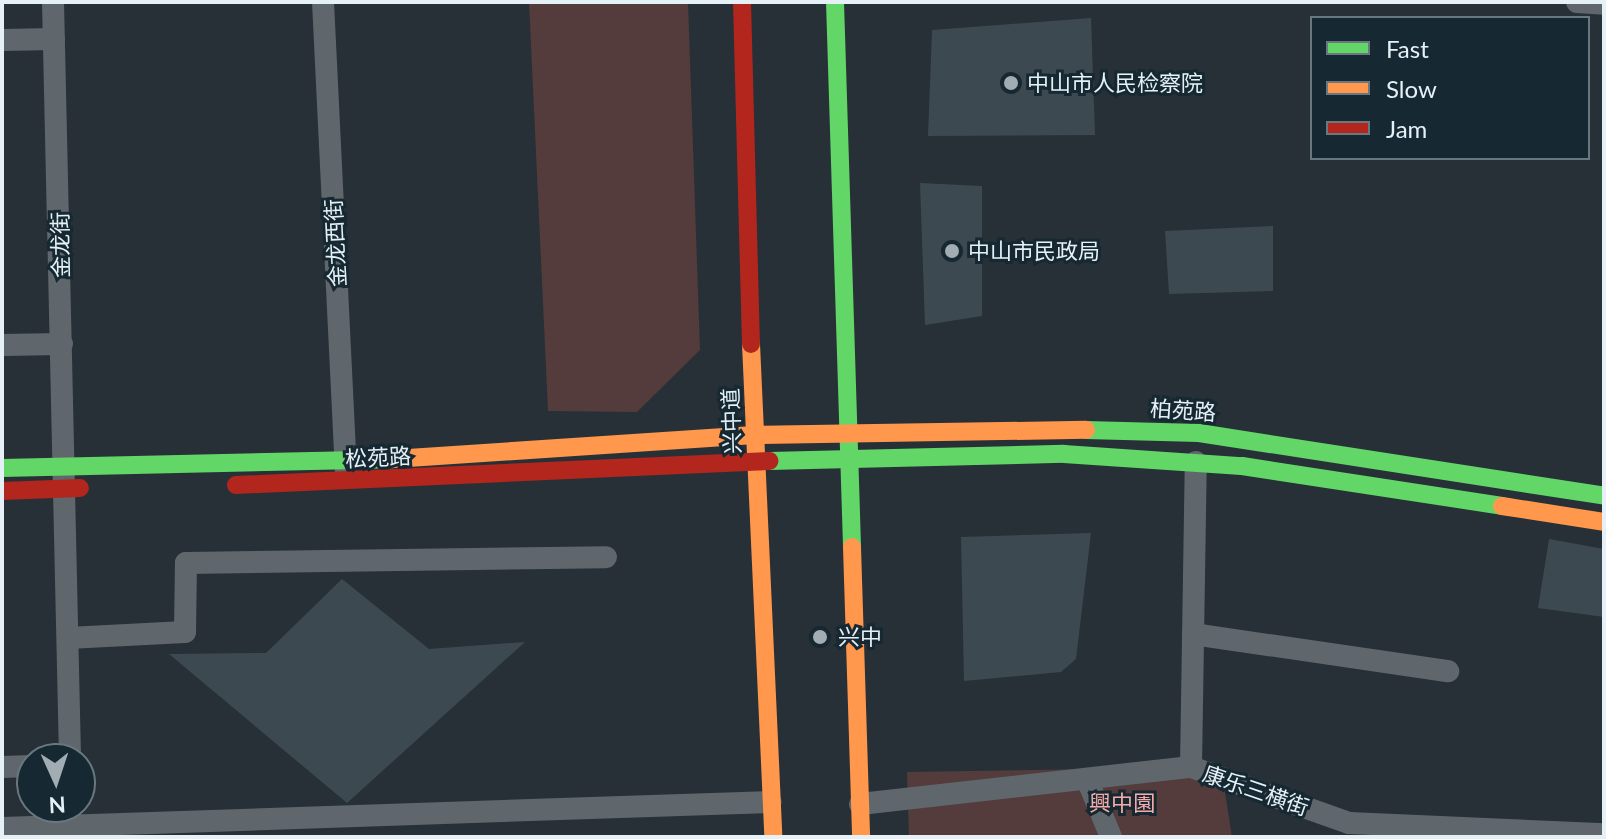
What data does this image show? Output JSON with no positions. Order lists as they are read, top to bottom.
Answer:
{
  "streets": {
    "street": [
      "金龙西街",
      "金龙街",
      "柏苑路",
      "兴中道",
      "松苑路",
      "康乐三横街"
    ]
  },
  "crossings": [
    ["金龙西街", "松苑路"],
    ["金龙街", "松苑路"],
    ["柏苑路", "兴中道"],
    ["柏苑路", "松苑路"],
    ["兴中道", "松苑路"]
  ],
  "parks": ["興中園"],
  "places": ["中山市人民检察院", "中山市民政局", "兴中"],
  "legend": ["Fast", "Slow", "Jam"],
  "north": "bottom"
}
